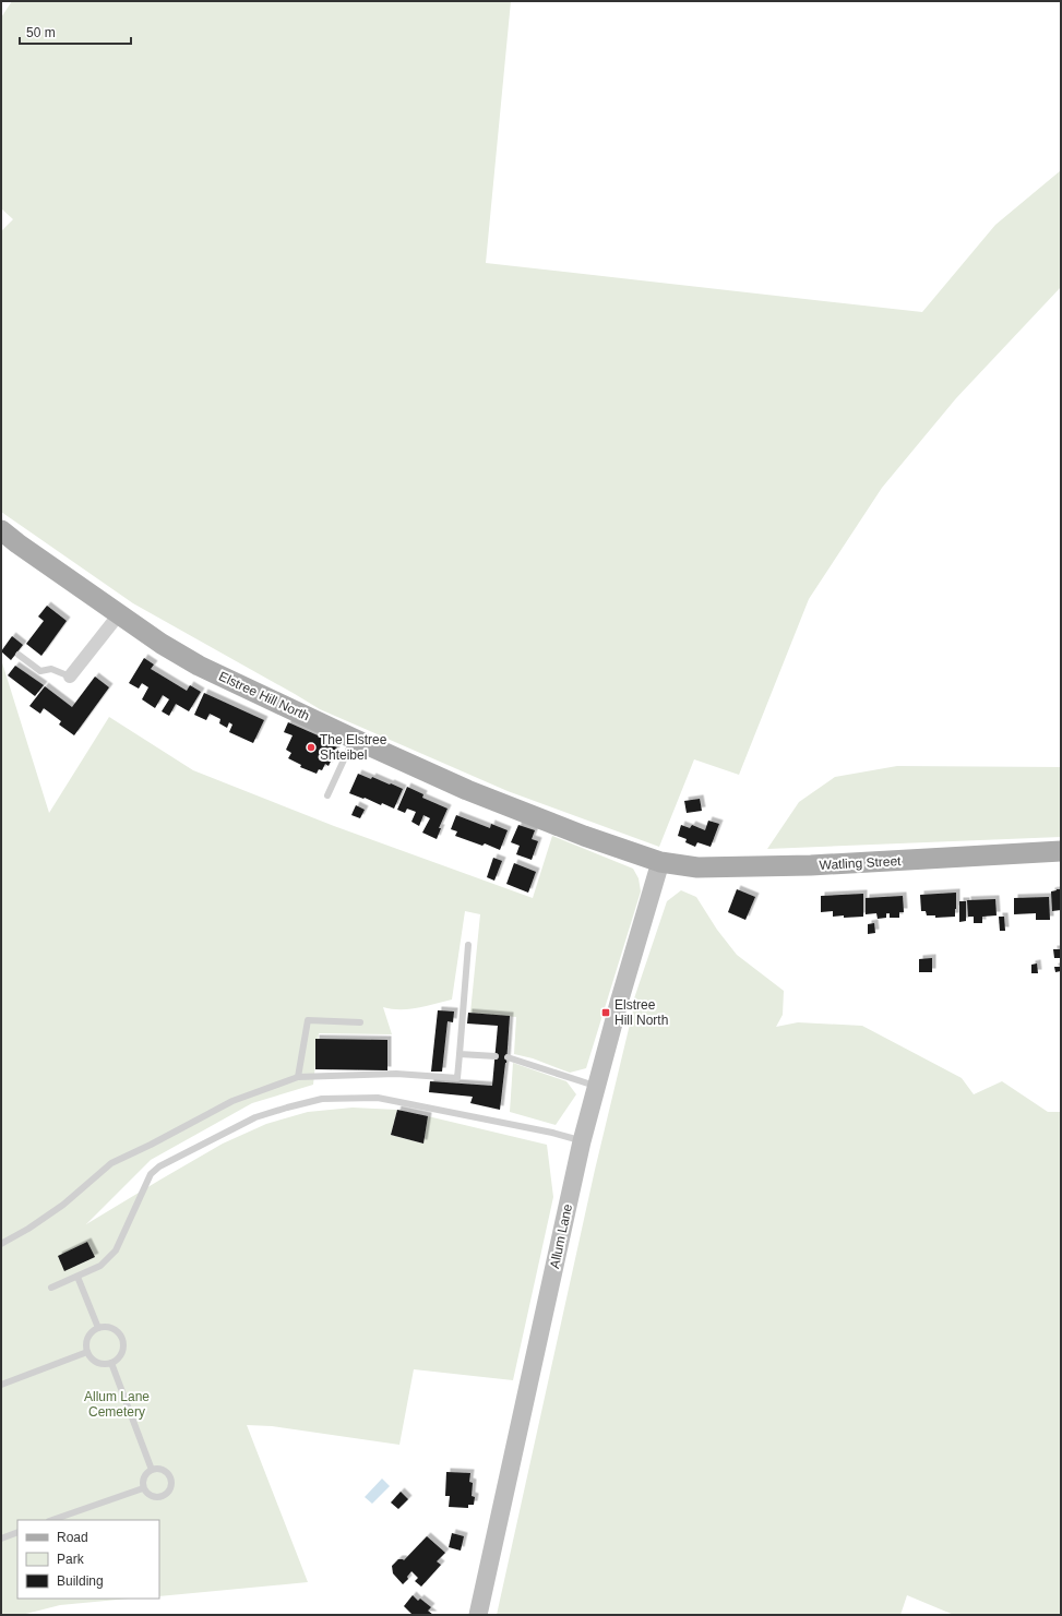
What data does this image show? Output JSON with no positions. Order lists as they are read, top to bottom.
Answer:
{
  "streets": {
    "main road": ["Elstree Hill North", "Watling Street", "Allum Lane"]
  },
  "crossings": [
    ["Elstree Hill North", "Watling Street"],
    ["Elstree Hill North", "Allum Lane"],
    ["Watling Street", "Allum Lane"]
  ],
  "parks": ["Allum Lane Cemetery"],
  "places": {
    "other": ["The Elstree Shteibel"],
    "transit": ["Elstree Hill North"]
  },
  "legend": ["Road", "Park", "Building"],
  "scale_bar": "50 m"
}
